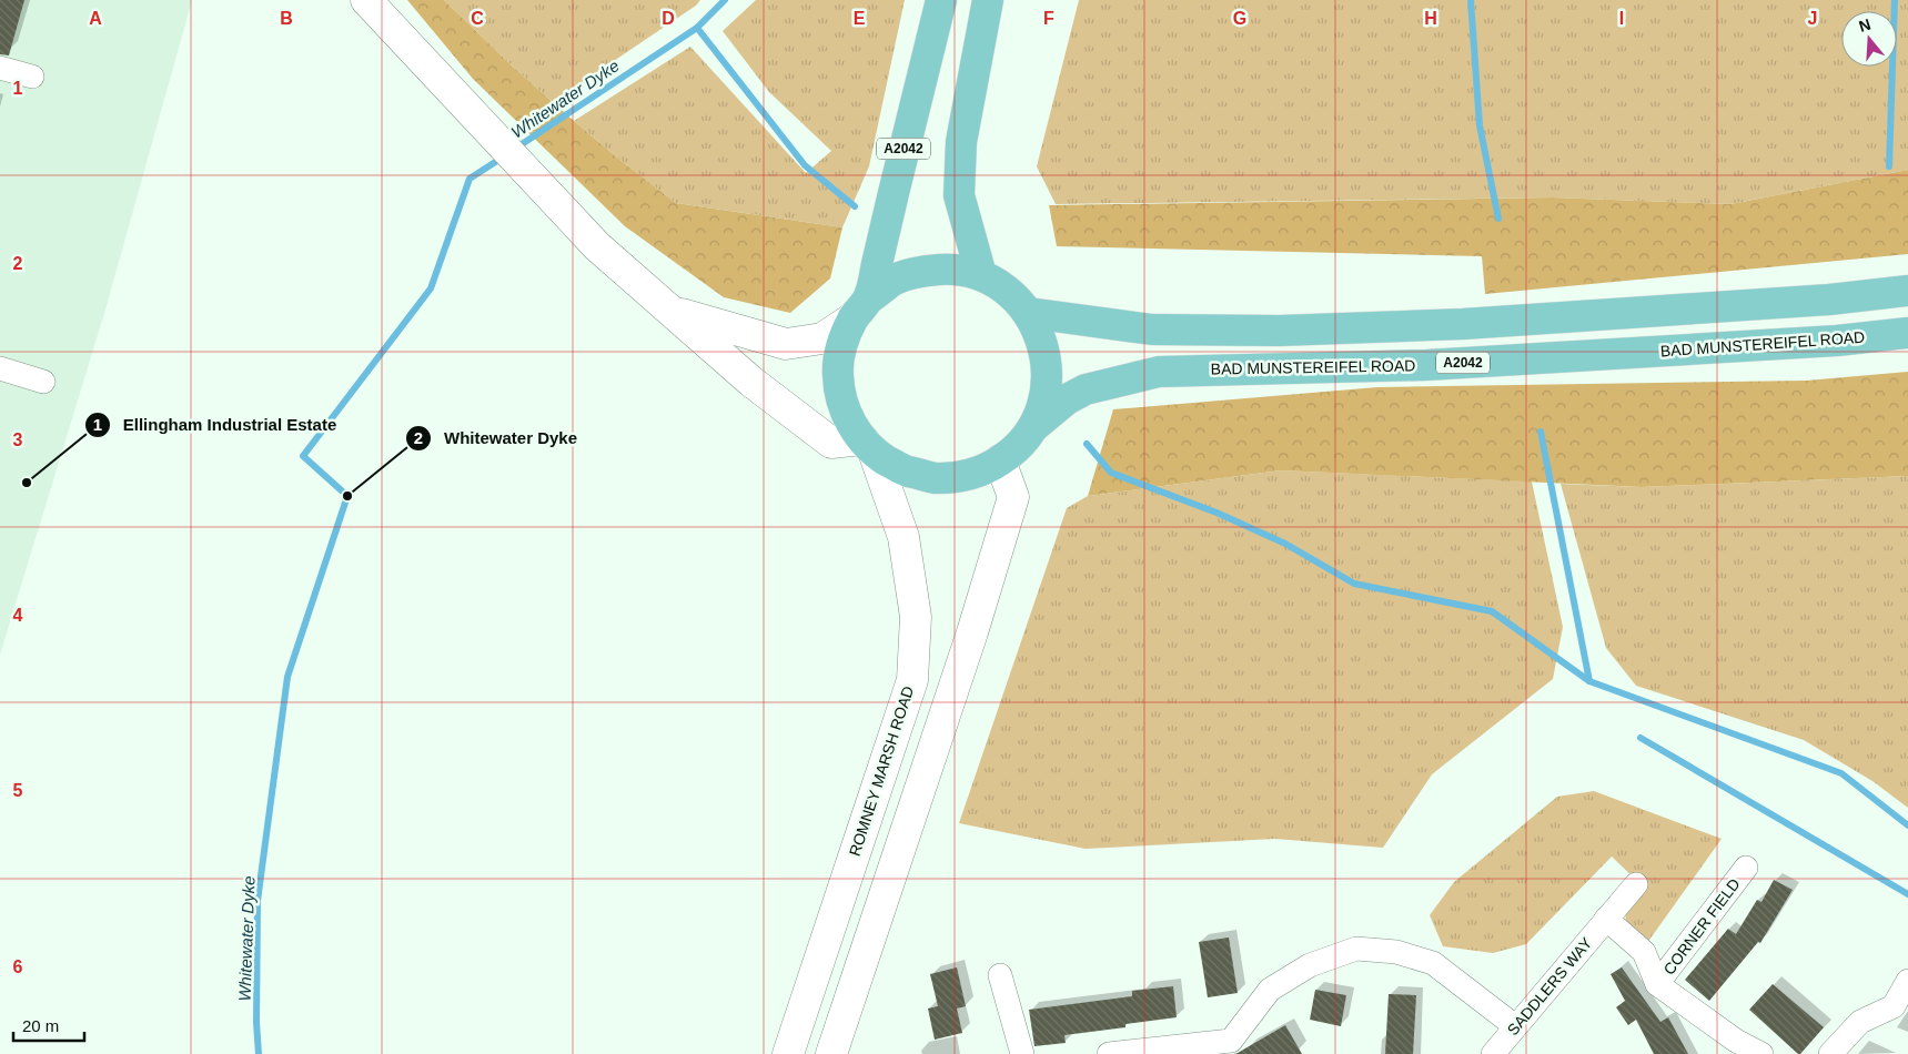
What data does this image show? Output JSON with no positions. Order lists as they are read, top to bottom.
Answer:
{
  "streets": {
    "main road": ["A2042", "BAD MUNSTEREIFEL ROAD"],
    "street": ["ROMNEY MARSH ROAD", "CORNER FIELD", "SADDLERS WAY"]
  },
  "crossings": [
    ["CORNER FIELD", "SADDLERS WAY"]
  ],
  "water": ["Whitewater Dyke"],
  "places": ["Ellingham Industrial Estate", "Whitewater Dyke"],
  "scale_bar": "20 m",
  "north": "top",
  "grid": {
    "columns": [
      "A",
      "B",
      "C",
      "D",
      "E",
      "F",
      "G",
      "H",
      "I",
      "J"
    ],
    "rows": [
      "1",
      "2",
      "3",
      "4",
      "5",
      "6"
    ]
  }
}
